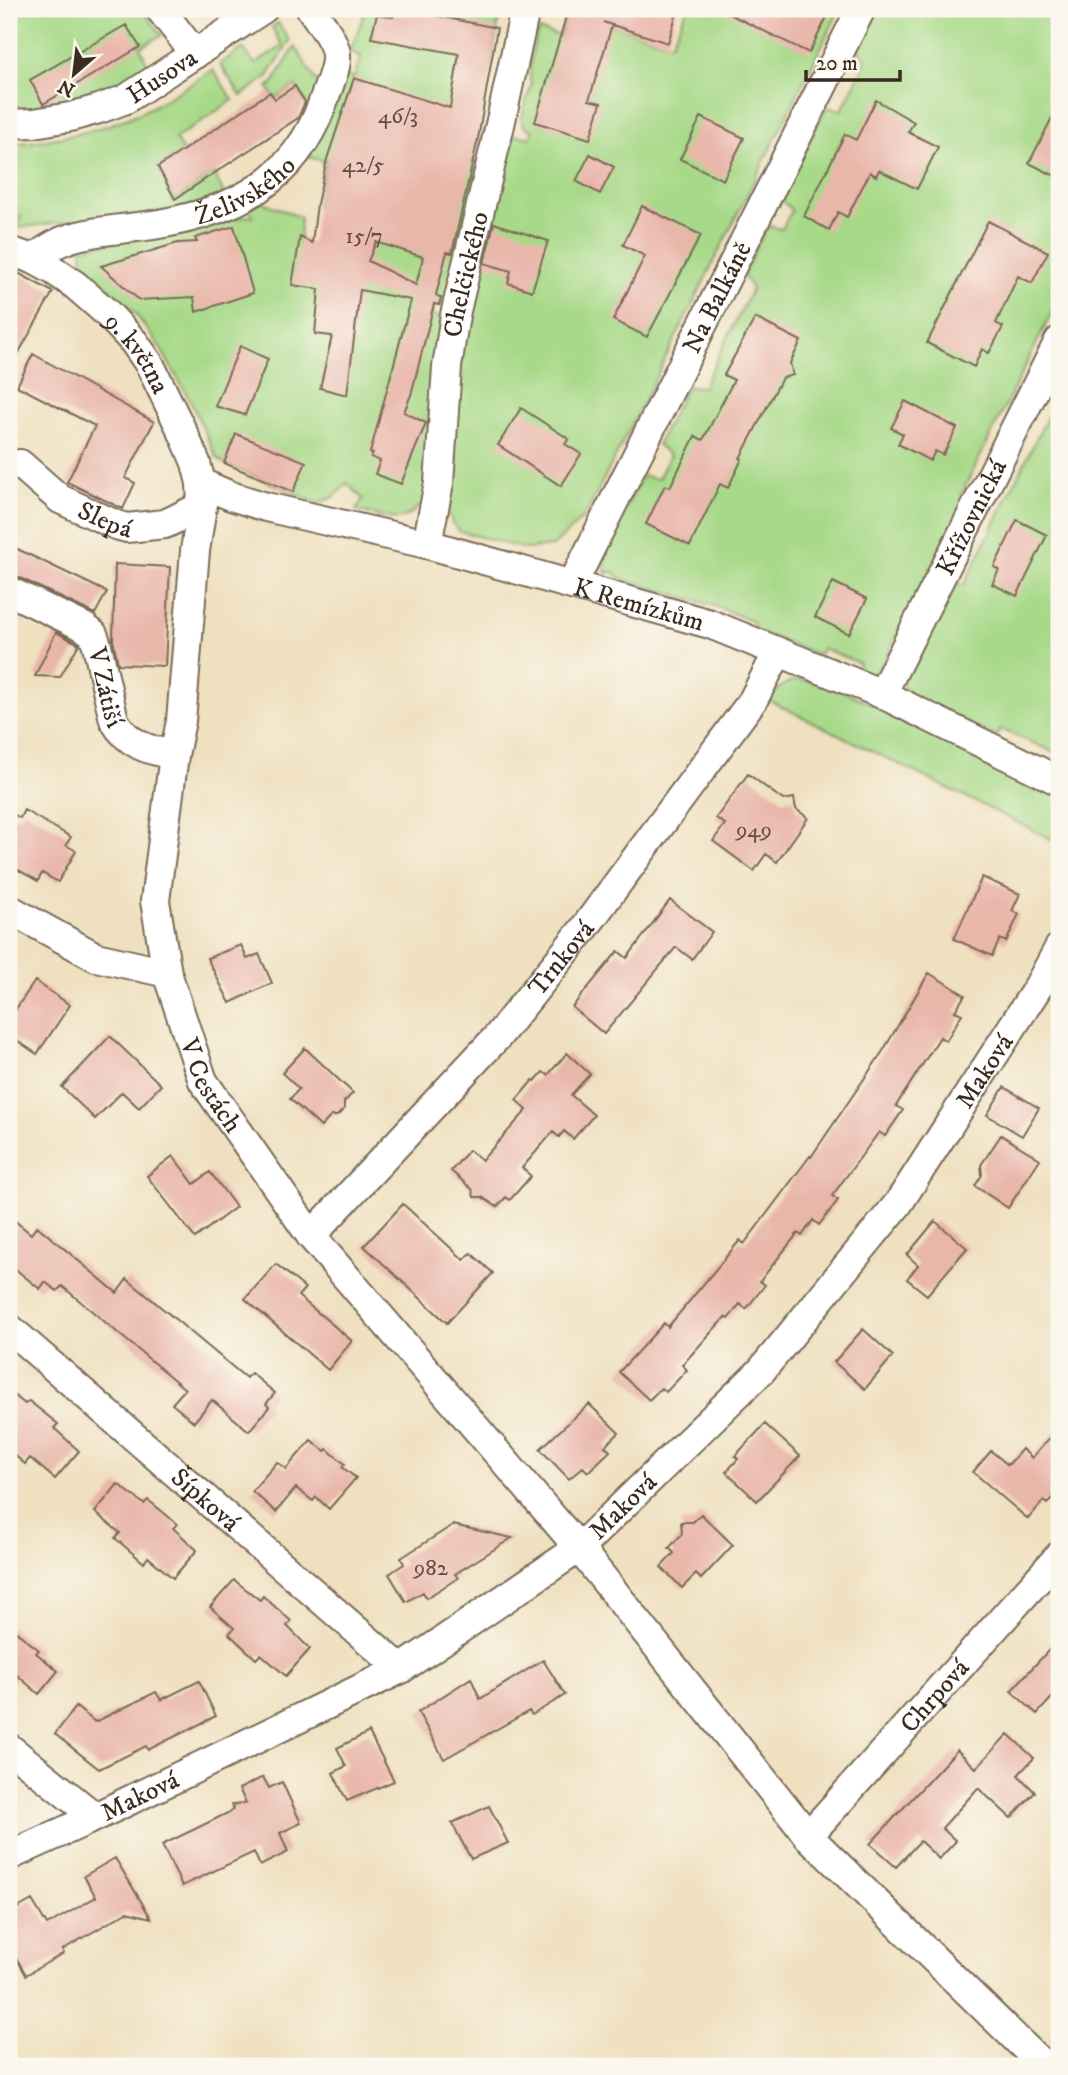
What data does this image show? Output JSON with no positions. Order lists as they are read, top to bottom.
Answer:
{
  "streets": {
    "street": [
      "Husova",
      "Želivského",
      "Chelčického",
      "Na Balkáně",
      "9. května",
      "Slepá",
      "Křížovnická",
      "K Remízkům",
      "V Zátiší",
      "Trnková",
      "Maková",
      "V Cestách",
      "Šípková",
      "Chrpová"
    ]
  },
  "crossings": [
    ["Želivského", "9. května"],
    ["Chelčického", "K Remízkům"],
    ["Na Balkáně", "K Remízkům"],
    ["9. května", "Slepá"],
    ["9. května", "K Remízkům"],
    ["9. května", "V Cestách"],
    ["Slepá", "K Remízkům"],
    ["Slepá", "V Cestách"],
    ["Křížovnická", "K Remízkům"],
    ["K Remízkům", "Trnková"],
    ["K Remízkům", "V Cestách"],
    ["V Zátiší", "V Cestách"],
    ["Trnková", "V Cestách"],
    ["Maková", "V Cestách"],
    ["Maková", "Šípková"],
    ["V Cestách", "Chrpová"]
  ],
  "house_numbers": [
    "46/3",
    "42/5",
    "15/7",
    "949",
    "982"
  ],
  "scale_bar": "20 m",
  "north": "bottom left"
}
